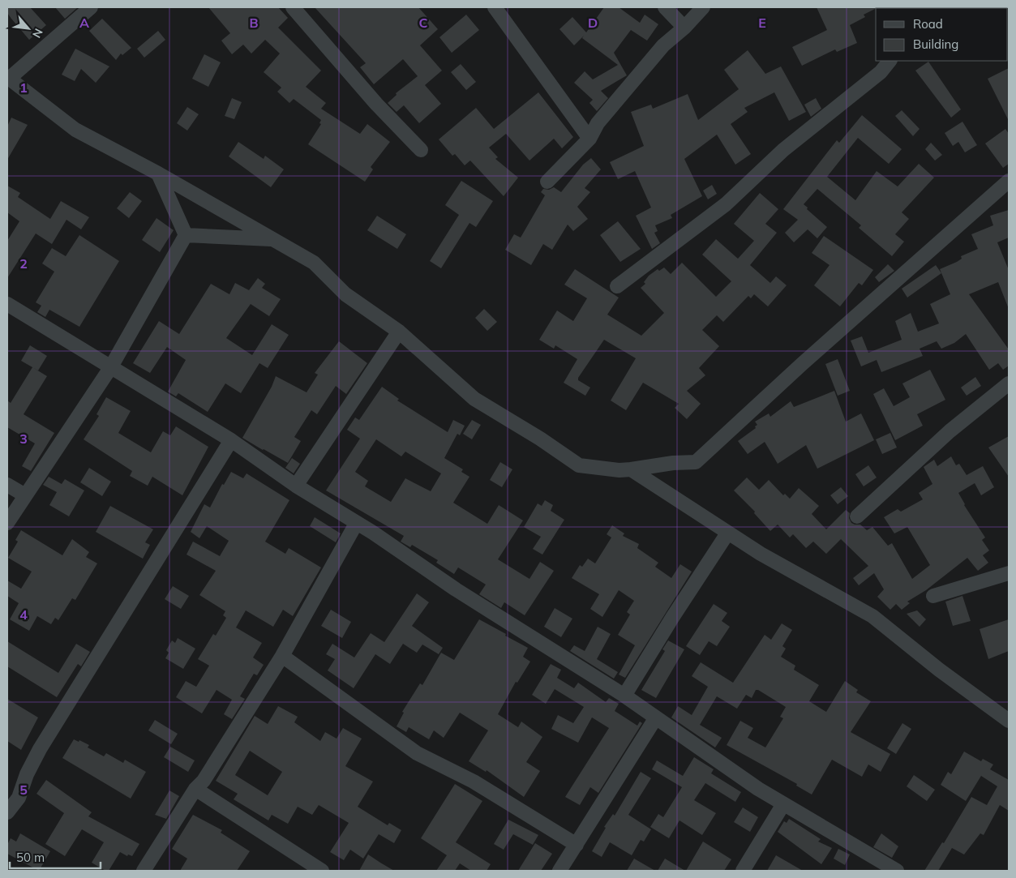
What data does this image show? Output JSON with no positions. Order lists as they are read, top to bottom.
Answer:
{
  "legend": ["Road", "Building"],
  "scale_bar": "50 m",
  "north": "bottom right",
  "grid": {
    "columns": [
      "A",
      "B",
      "C",
      "D",
      "E"
    ],
    "rows": [
      "1",
      "2",
      "3",
      "4",
      "5"
    ]
  }
}
